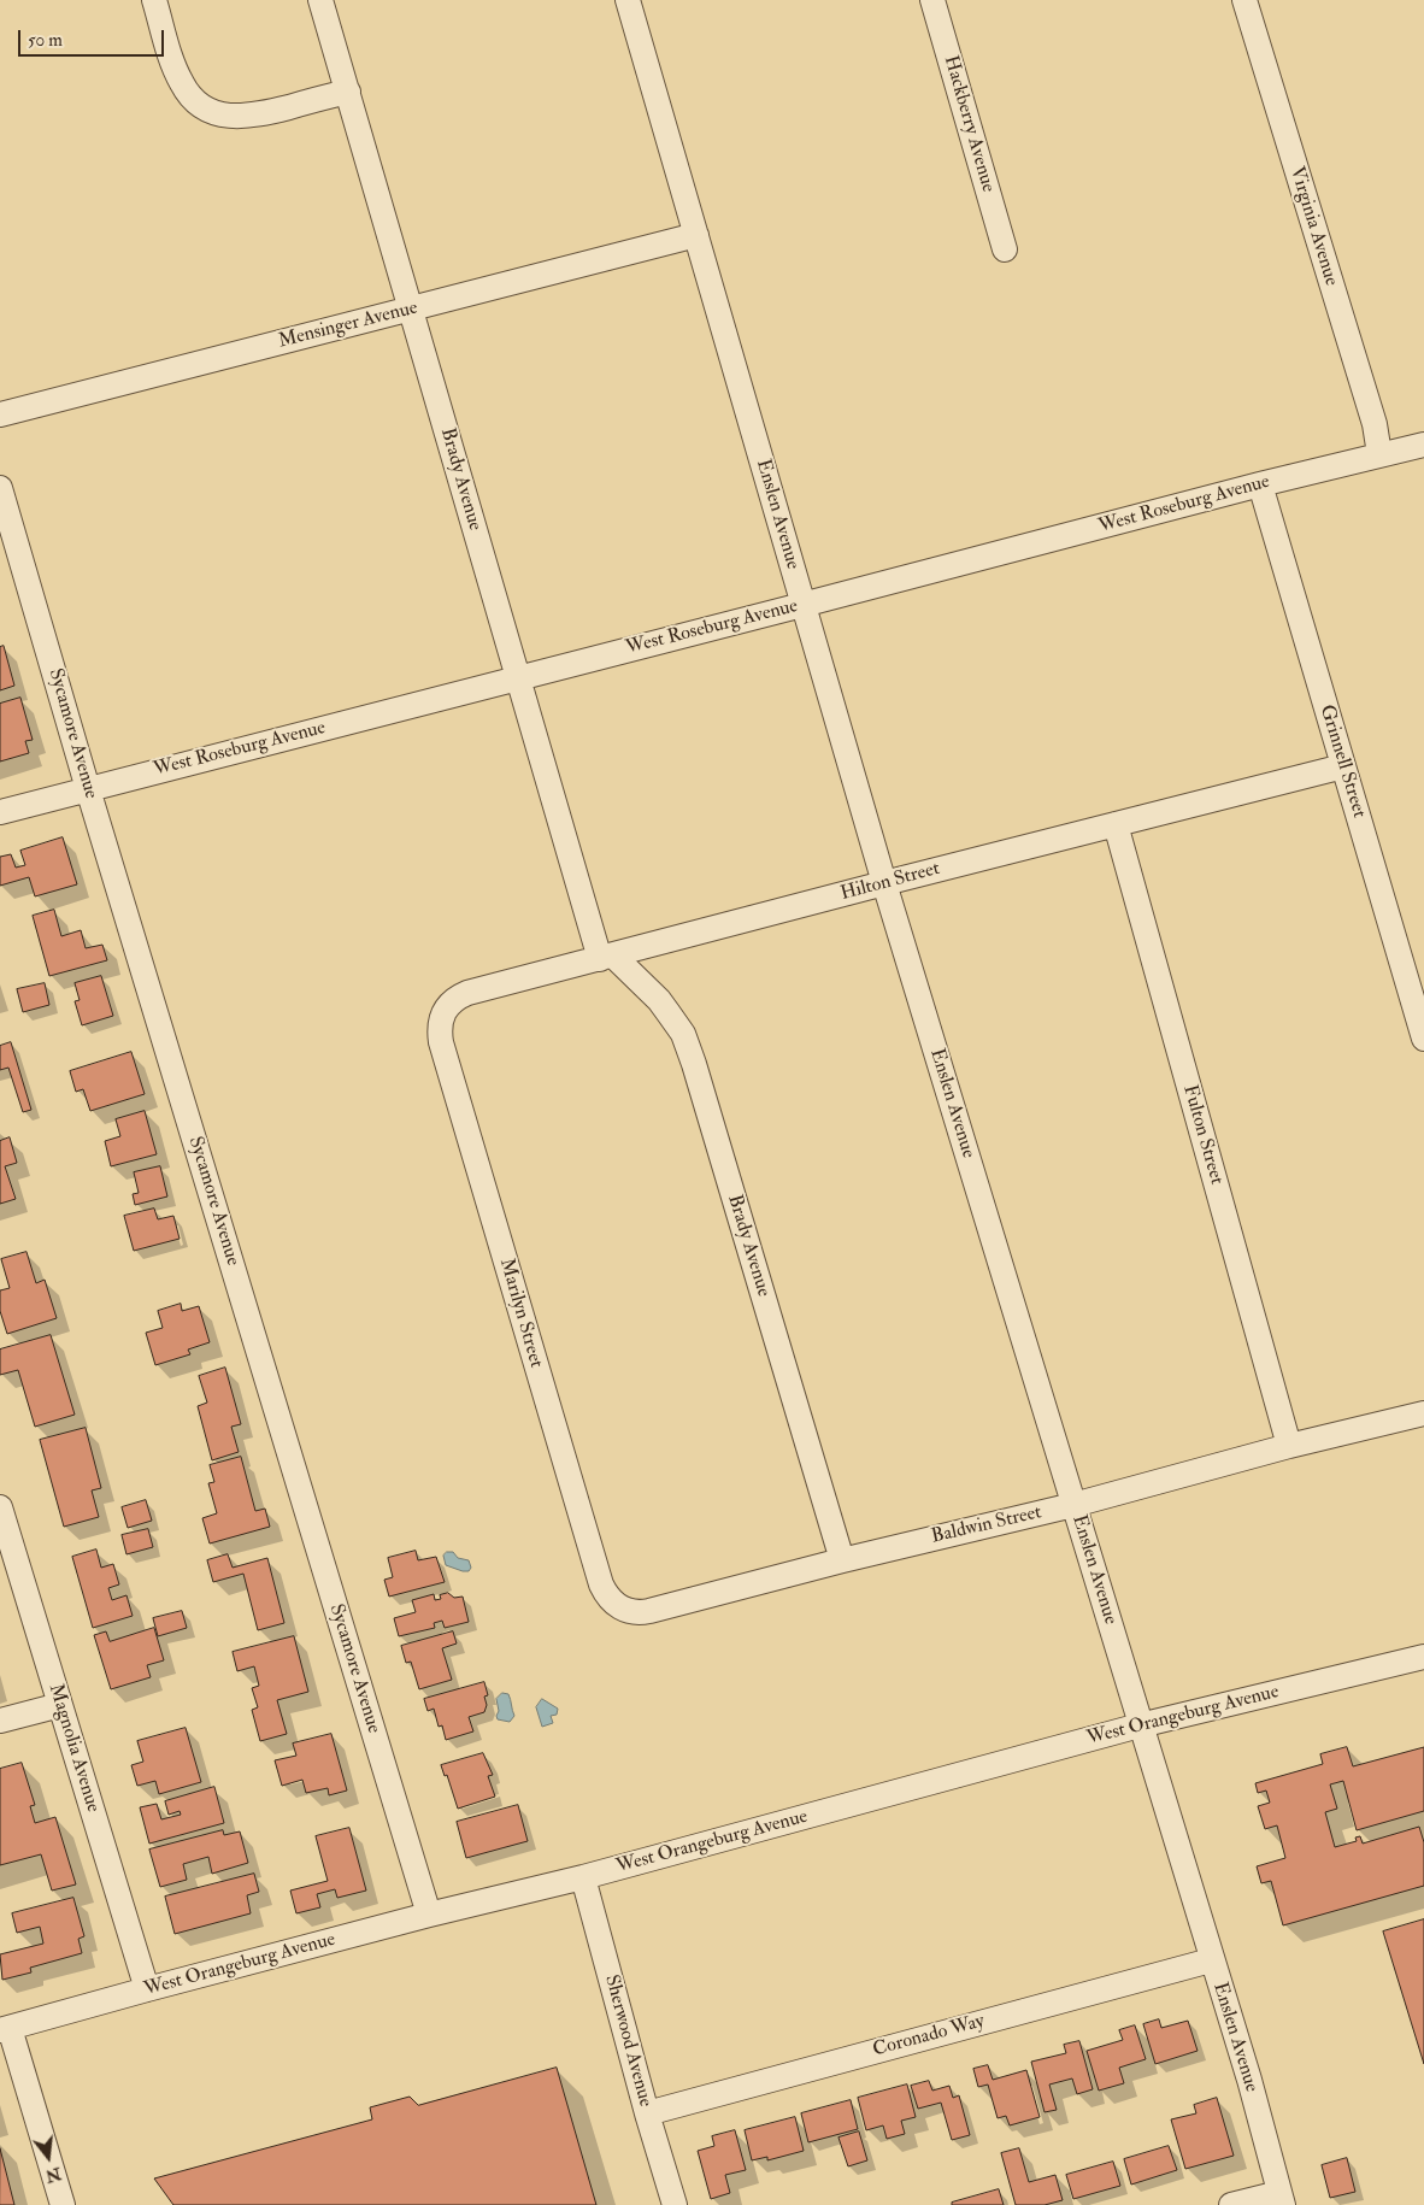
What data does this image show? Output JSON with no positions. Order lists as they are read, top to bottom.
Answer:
{
  "streets": {
    "street": [
      "Hackberry Avenue",
      "Virginia Avenue",
      "Mensinger Avenue",
      "Brady Avenue",
      "West Roseburg Avenue",
      "Enslen Avenue",
      "Sycamore Avenue",
      "Grinnell Street",
      "Hilton Street",
      "Fulton Street",
      "Marilyn Street",
      "Baldwin Street",
      "West Orangeburg Avenue",
      "Magnolia Avenue",
      "Coronado Way",
      "Sherwood Avenue"
    ]
  },
  "crossings": [
    ["Virginia Avenue", "West Roseburg Avenue"],
    ["Mensinger Avenue", "Brady Avenue"],
    ["Mensinger Avenue", "Enslen Avenue"],
    ["Brady Avenue", "West Roseburg Avenue"],
    ["Brady Avenue", "Hilton Street"],
    ["Brady Avenue", "Baldwin Street"],
    ["West Roseburg Avenue", "Enslen Avenue"],
    ["West Roseburg Avenue", "Sycamore Avenue"],
    ["West Roseburg Avenue", "Grinnell Street"],
    ["Enslen Avenue", "Hilton Street"],
    ["Enslen Avenue", "Baldwin Street"],
    ["Enslen Avenue", "West Orangeburg Avenue"],
    ["Enslen Avenue", "Coronado Way"],
    ["Sycamore Avenue", "West Orangeburg Avenue"],
    ["Grinnell Street", "Hilton Street"],
    ["Hilton Street", "Fulton Street"],
    ["Hilton Street", "Marilyn Street"],
    ["Fulton Street", "Baldwin Street"],
    ["Marilyn Street", "Baldwin Street"],
    ["West Orangeburg Avenue", "Magnolia Avenue"],
    ["West Orangeburg Avenue", "Sherwood Avenue"],
    ["Coronado Way", "Sherwood Avenue"]
  ],
  "scale_bar": "50 m",
  "north": "bottom"
}
